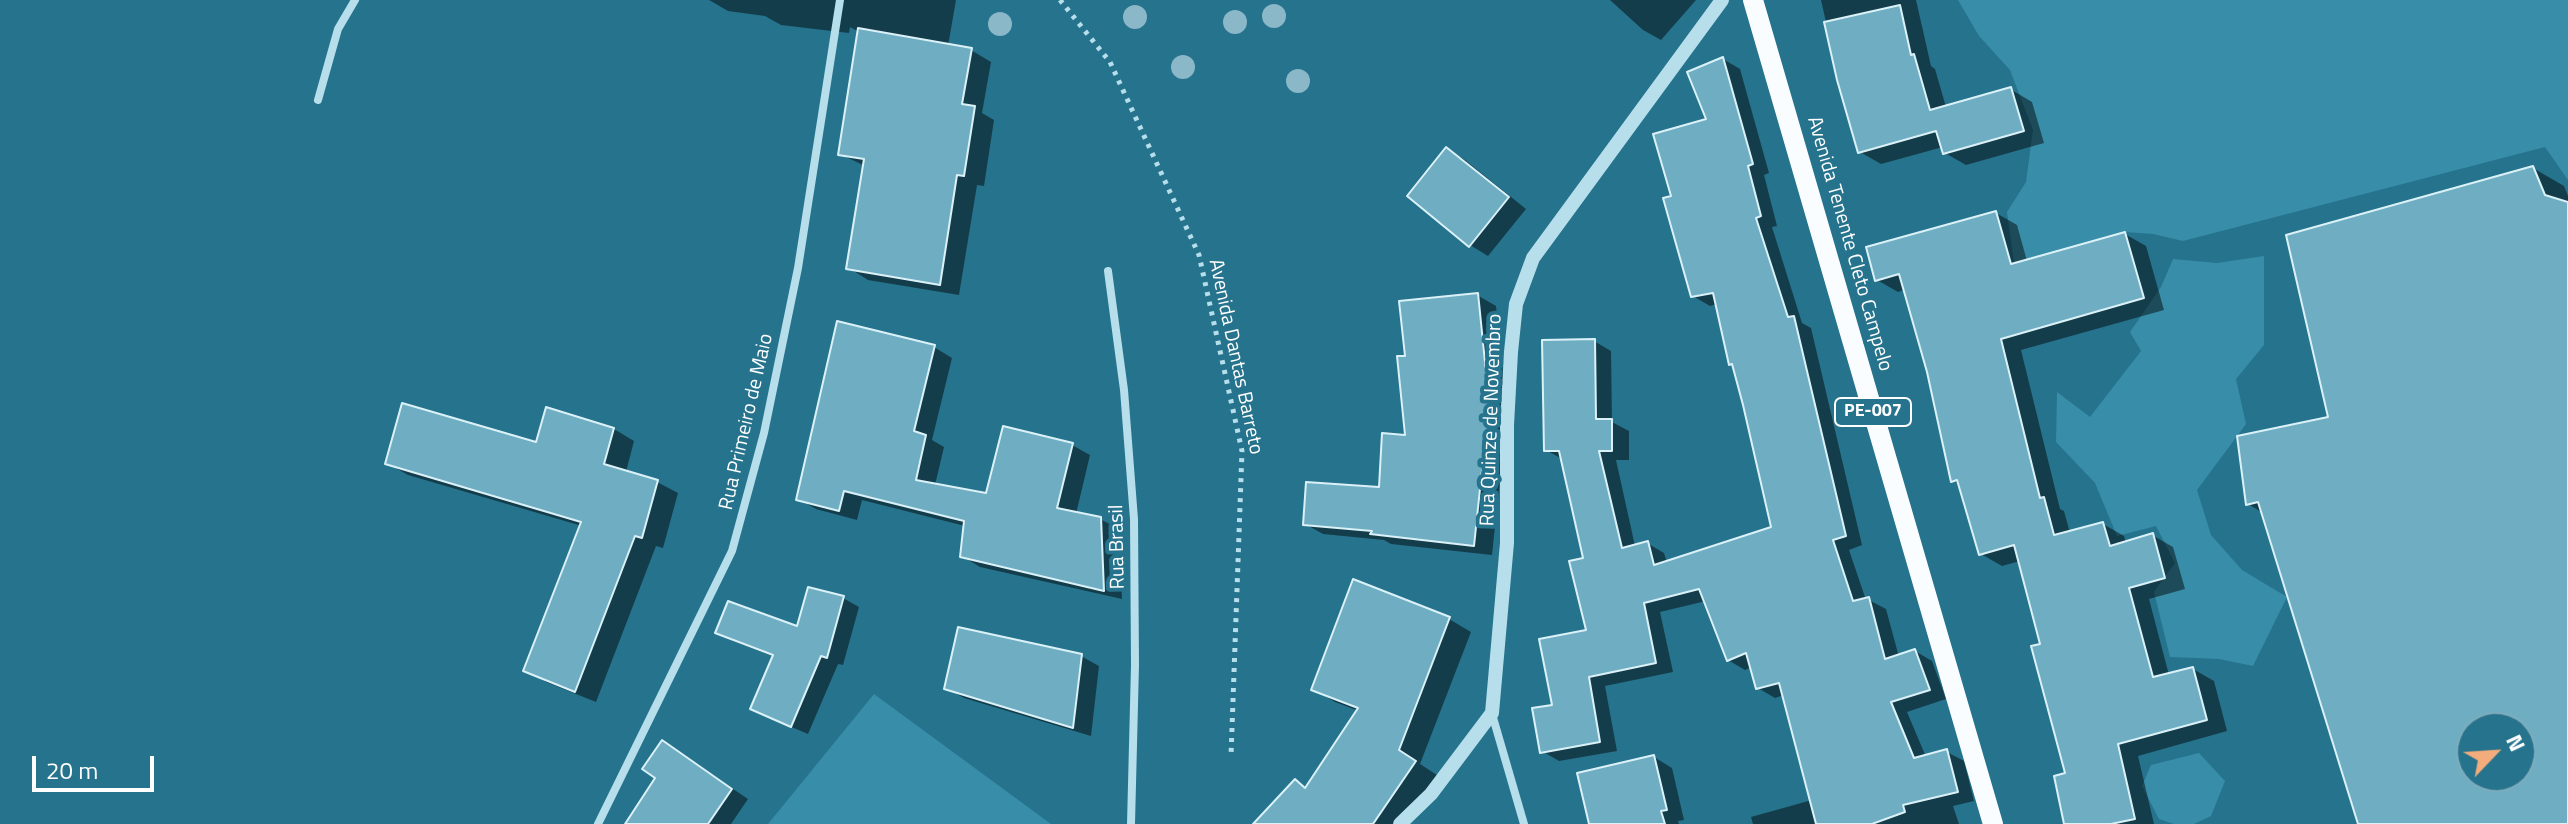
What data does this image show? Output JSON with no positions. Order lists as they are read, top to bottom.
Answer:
{
  "streets": {
    "main road": ["Avenida Tenente Cleto Campelo", "PE-007"],
    "street": ["Rua Quinze de Novembro", "Rua Primeiro de Maio", "Rua Brasil"],
    "path": ["Avenida Dantas Barreto"]
  },
  "scale_bar": "20 m",
  "north": "top right"
}
